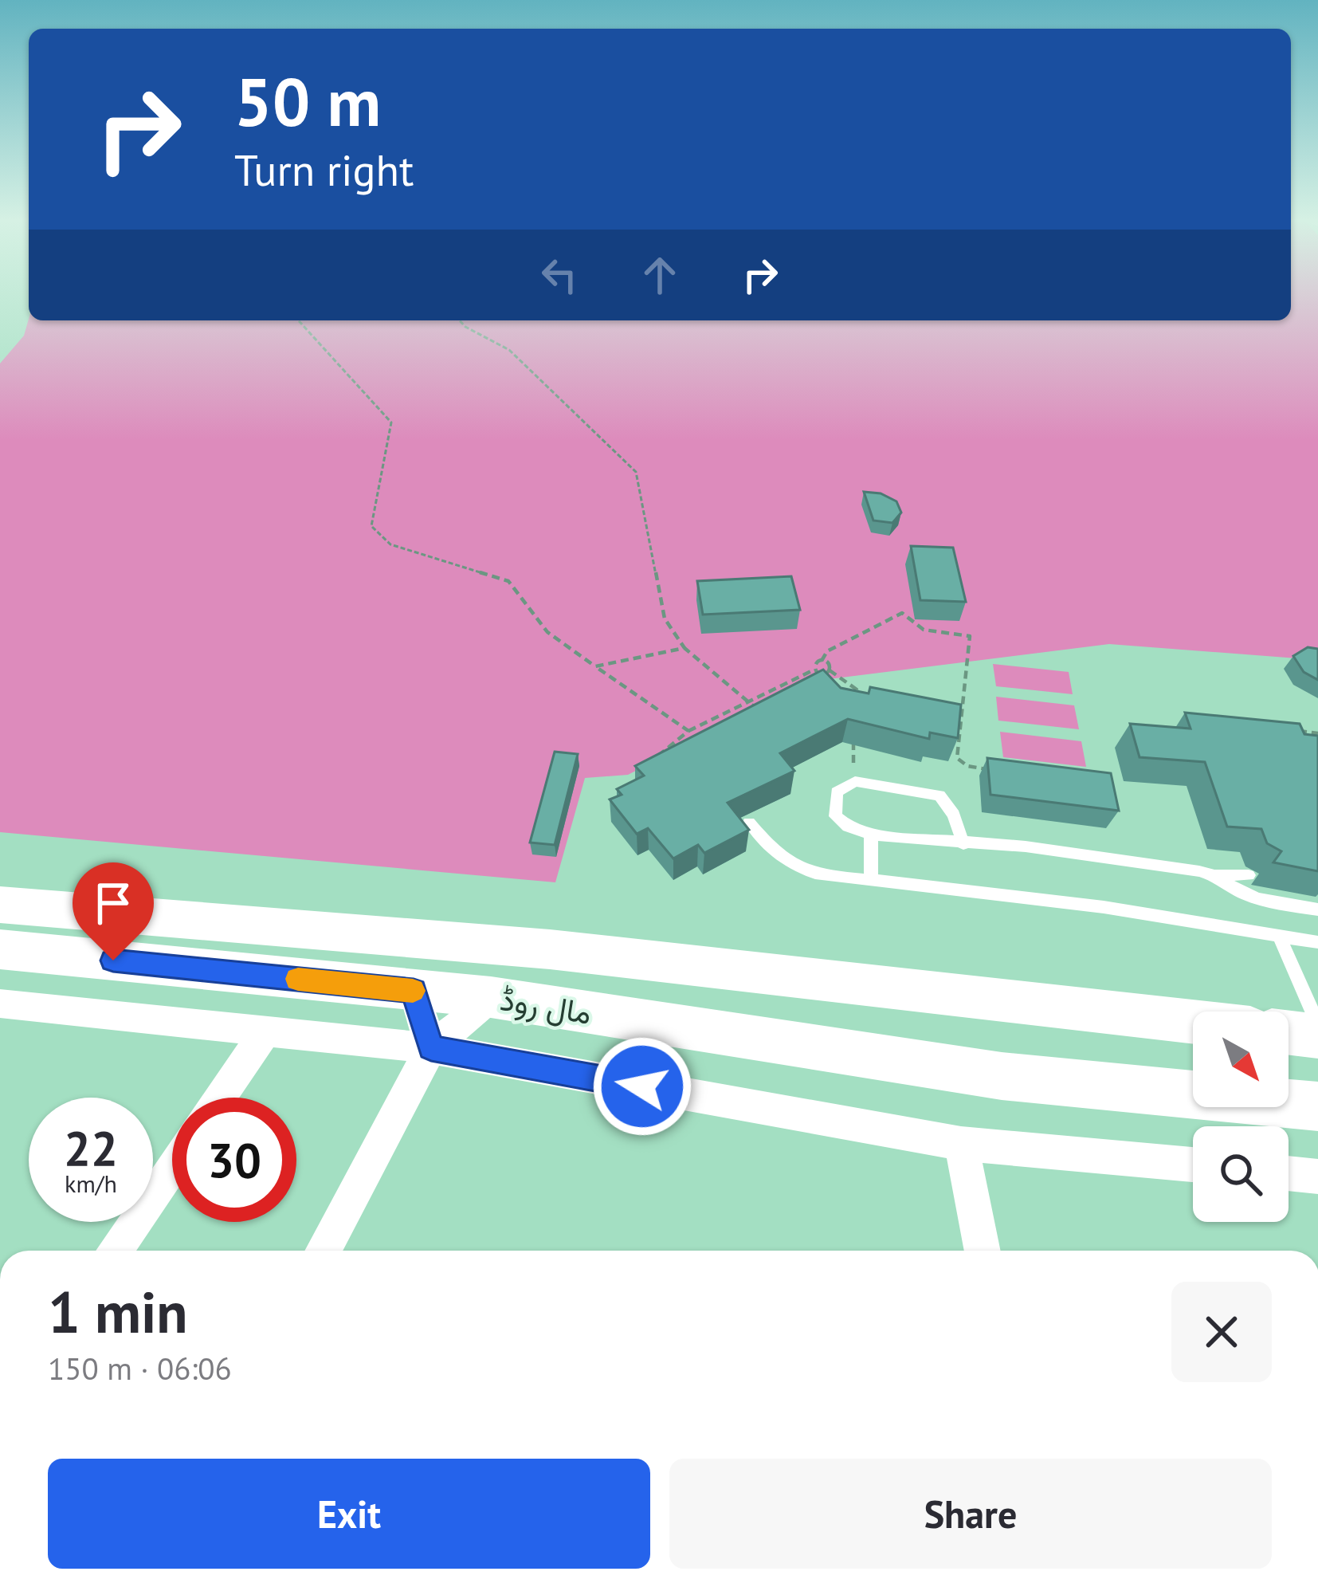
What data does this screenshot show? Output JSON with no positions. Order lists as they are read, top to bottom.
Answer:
{
  "streets": {
    "main road": ["مال روڈ"]
  },
  "north": "bottom right",
  "page": {
    "turn": ["50 m", "Turn right"],
    "speed": "22 km/h",
    "limit": "30",
    "heading": ["1 min", "150 m · 06:06"],
    "buttons": ["Exit", "Share"]
  }
}
